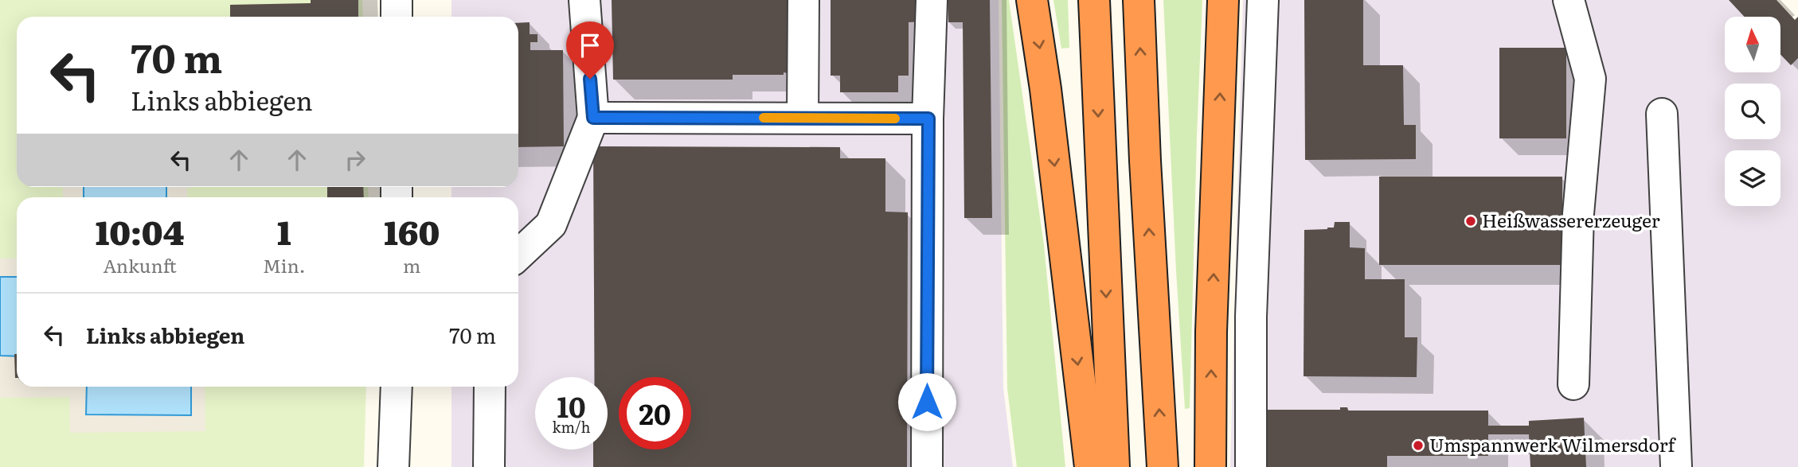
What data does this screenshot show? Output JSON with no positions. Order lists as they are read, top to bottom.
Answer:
{
  "places": ["Heißwassererzeuger", "Umspannwerk Wilmersdorf"],
  "north": "top",
  "page": {
    "turn": ["70 m", "Links abbiegen"],
    "eta": [
      "10:04",
      "Ankunft",
      "1",
      "Min.",
      "160",
      "m"
    ],
    "list": [
      {
        "name": "Links abbiegen",
        "value": "70 m"
      }
    ],
    "speed": "10 km/h",
    "limit": "20"
  }
}
